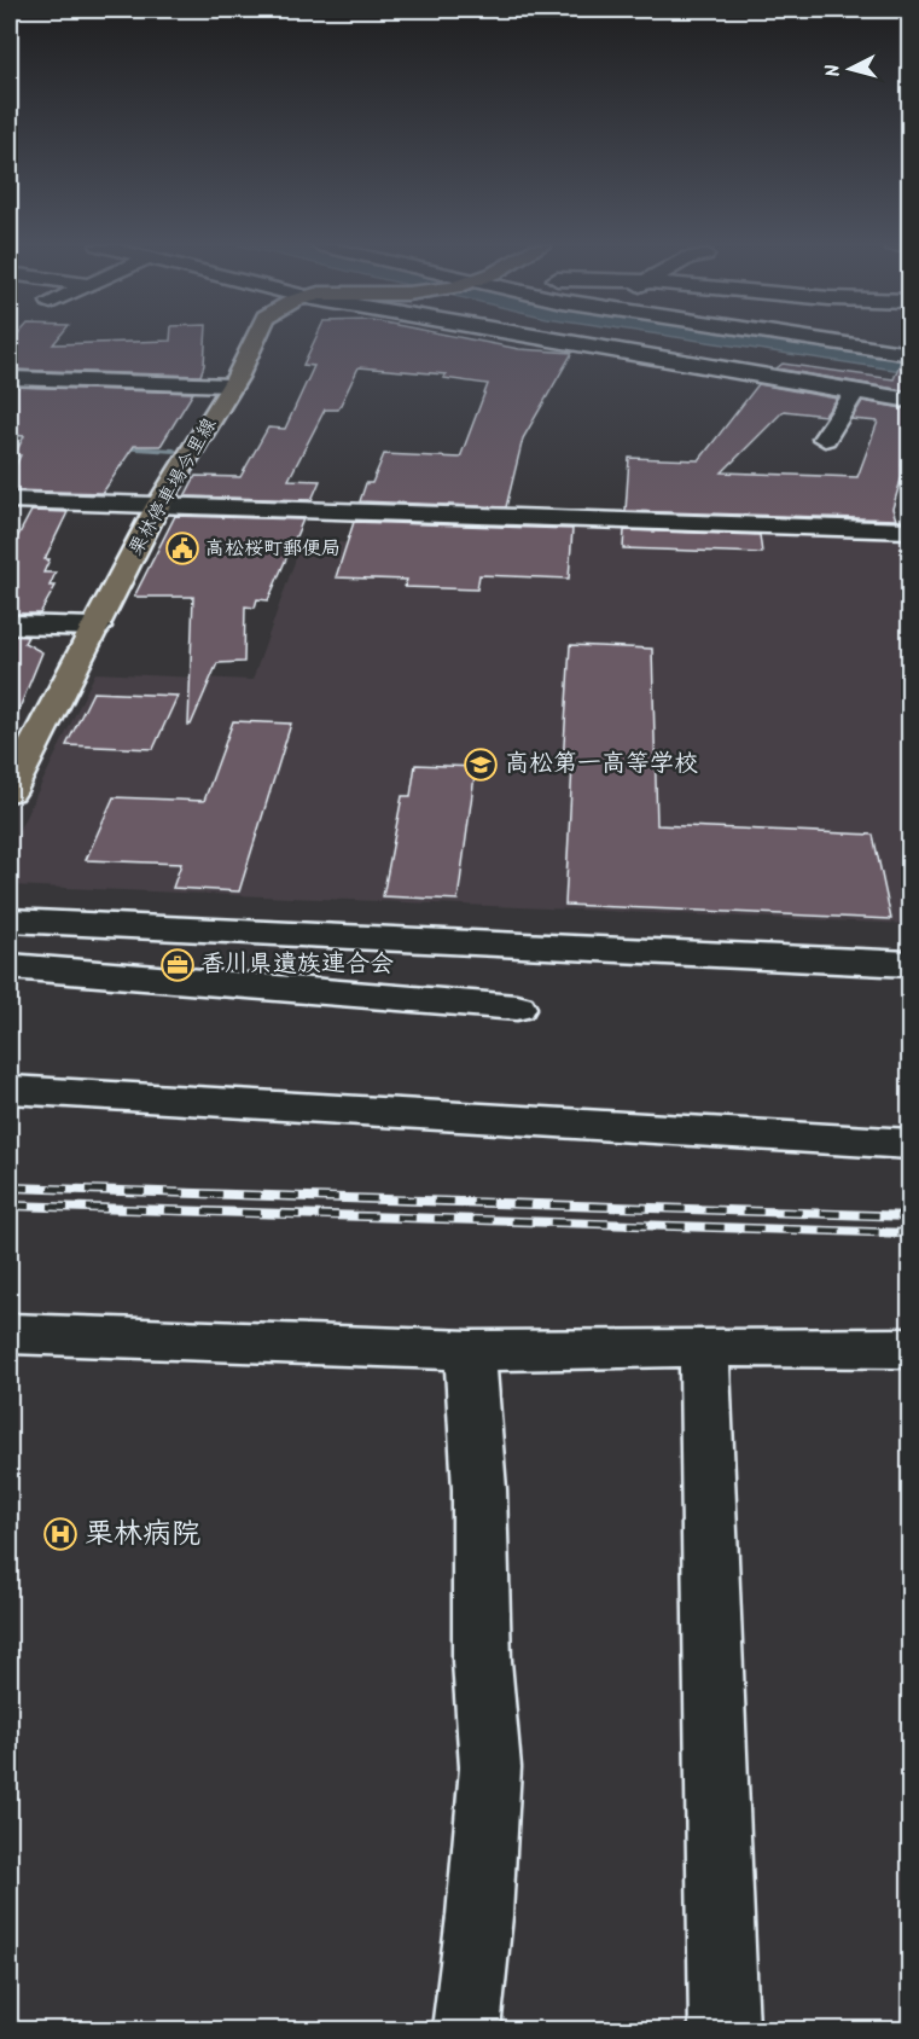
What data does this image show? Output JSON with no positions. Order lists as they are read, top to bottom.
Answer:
{
  "streets": {
    "main road": ["栗林停車場今里線"]
  },
  "places": {
    "public building": ["高松桜町郵便局"],
    "school or university": ["高松第一高等学校"],
    "office": ["香川県遺族連合会"],
    "hospital": ["栗林病院"]
  },
  "north": "left"
}
